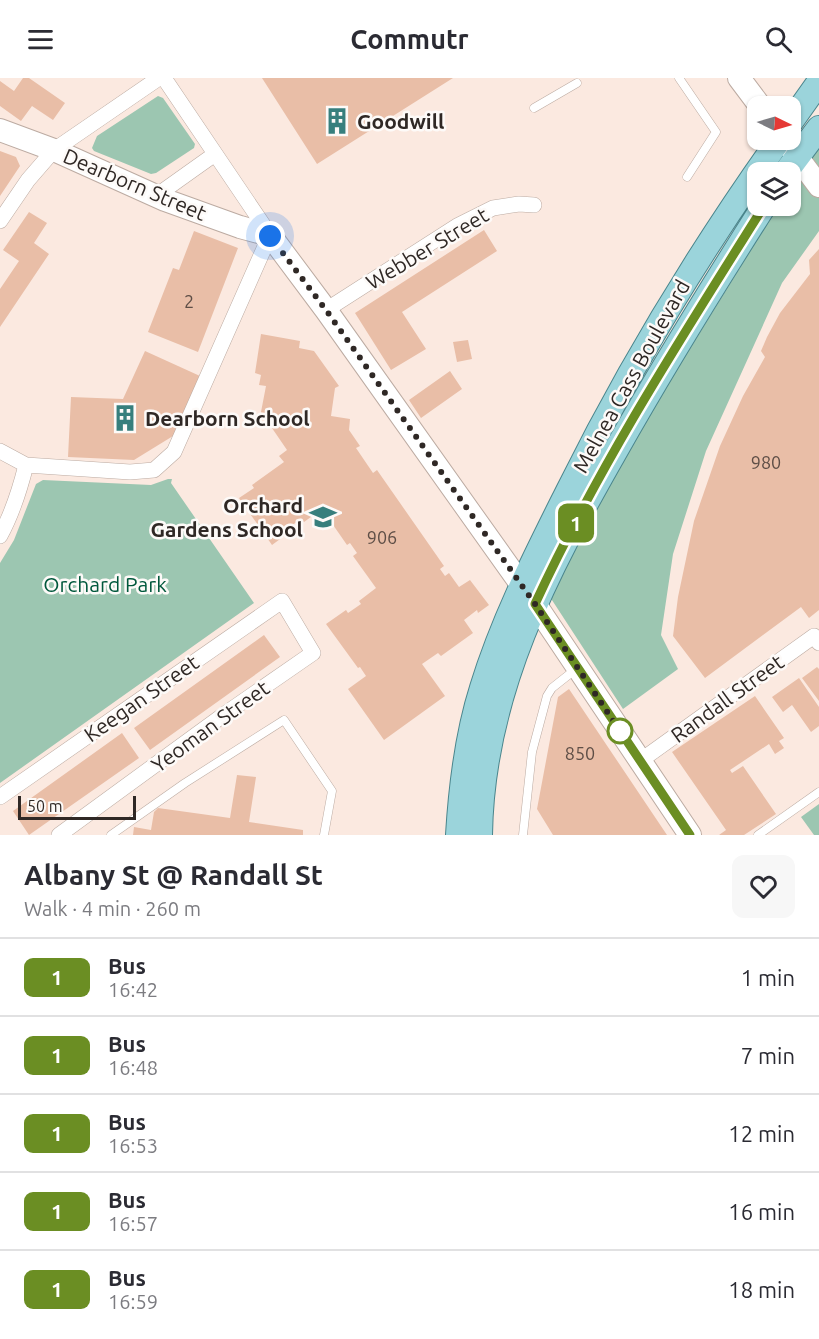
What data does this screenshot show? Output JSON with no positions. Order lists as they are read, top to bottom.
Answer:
{
  "streets": {
    "main road": ["Dearborn Street", "Melnea Cass Boulevard"],
    "street": [
      "Webber Street",
      "Keegan Street",
      "Randall Street",
      "Yeoman Street"
    ]
  },
  "crossings": [
    ["Keegan Street", "Yeoman Street"]
  ],
  "parks": ["Orchard Park"],
  "places": {
    "building": ["Goodwill", "Dearborn School"],
    "school or university": ["Orchard Gardens School"]
  },
  "lines": ["bus line 1"],
  "house_numbers": [
    "2",
    "980",
    "906",
    "850"
  ],
  "scale_bar": "50 m",
  "north": "right",
  "page": {
    "header": "Commutr",
    "on_map": "1",
    "scale": "50 m",
    "heading": ["Albany St @ Randall St", "Walk · 4 min · 260 m"],
    "list": [
      {
        "mark": "1",
        "name": "Bus",
        "note": "16:42",
        "value": "1 min"
      },
      {
        "mark": "1",
        "name": "Bus",
        "note": "16:48",
        "value": "7 min"
      },
      {
        "mark": "1",
        "name": "Bus",
        "note": "16:53",
        "value": "12 min"
      },
      {
        "mark": "1",
        "name": "Bus",
        "note": "16:57",
        "value": "16 min"
      },
      {
        "mark": "1",
        "name": "Bus",
        "note": "16:59",
        "value": "18 min"
      }
    ]
  }
}
